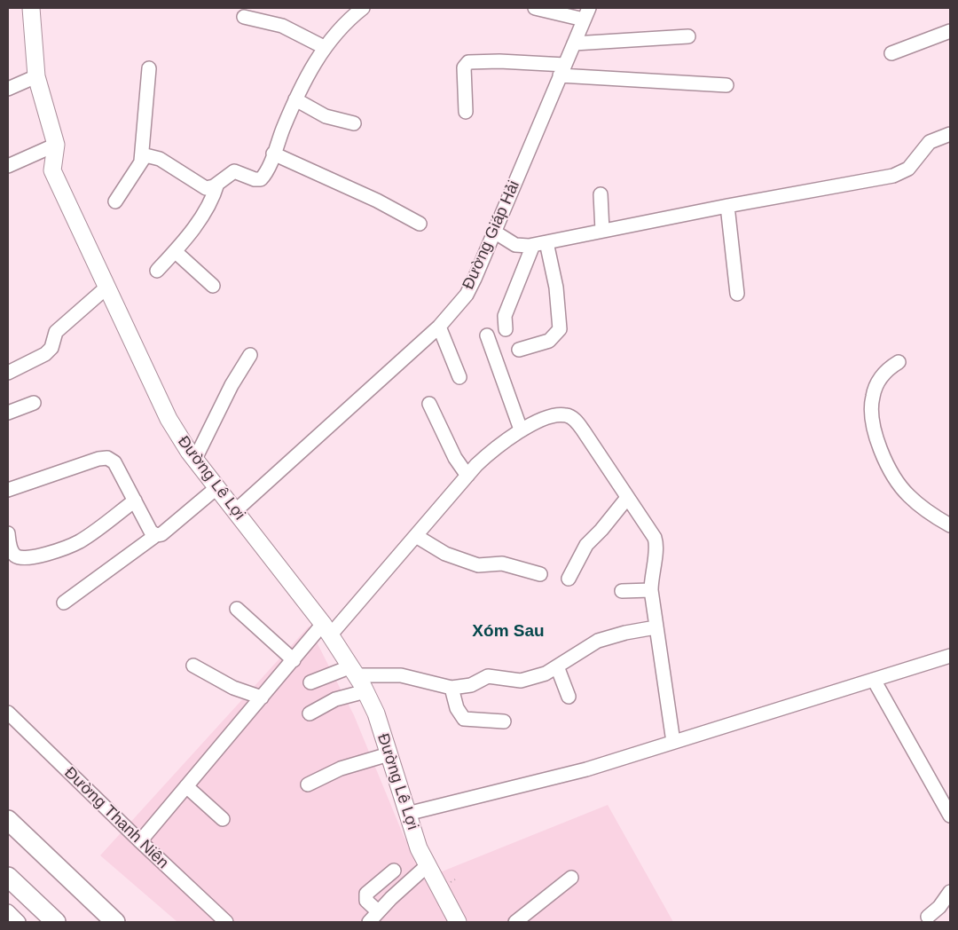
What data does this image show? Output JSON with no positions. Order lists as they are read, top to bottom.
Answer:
{
  "streets": {
    "main road": ["Đường Lê Lợi"],
    "street": ["Đường Giáp Hải", "Đường Thanh Niên"]
  },
  "crossings": [
    ["Đường Giáp Hải", "Đường Lê Lợi"]
  ],
  "districts": ["Xóm Sau"]
}
